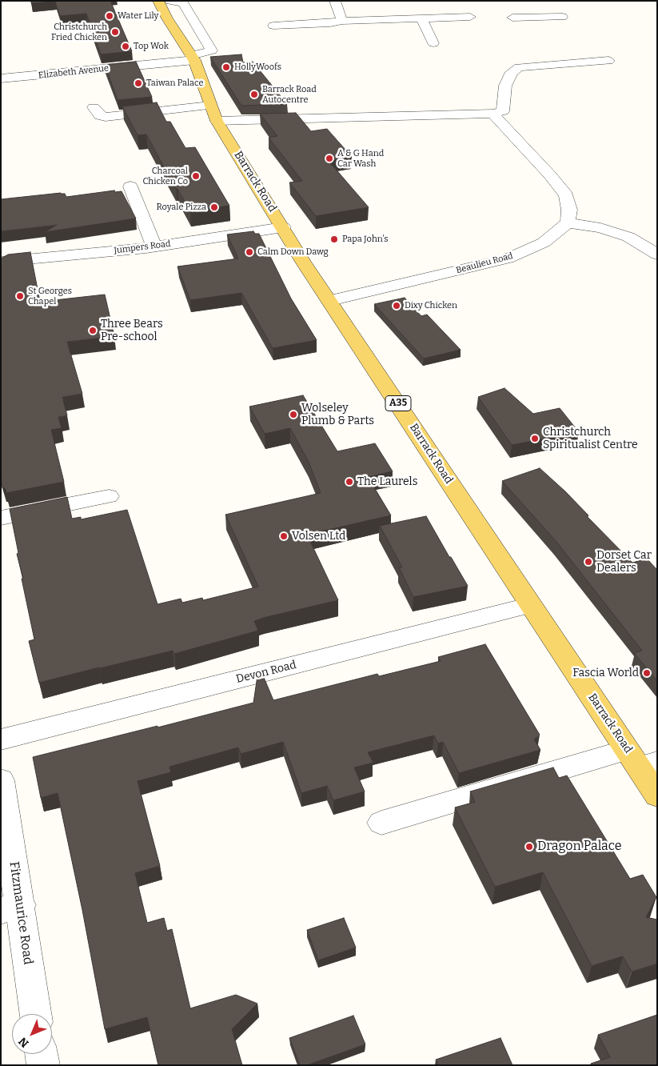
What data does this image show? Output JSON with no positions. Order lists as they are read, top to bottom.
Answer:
{
  "streets": {
    "main road": ["Barrack Road", "A35"],
    "street": [
      "Elizabeth Avenue",
      "Jumpers Road",
      "Beaulieu Road",
      "Devon Road",
      "Fitzmaurice Road"
    ]
  },
  "crossings": [
    ["Elizabeth Avenue", "Barrack Road"],
    ["Barrack Road", "Jumpers Road"],
    ["Barrack Road", "Beaulieu Road"],
    ["Barrack Road", "Devon Road"]
  ],
  "places": [
    "Water Lily",
    "Christchurch Fried Chicken",
    "Top Wok",
    "HollyWoofs",
    "Taiwan Palace",
    "Barrack Road Autocentre",
    "A & G Hand Car Wash",
    "Charcoal Chicken Co",
    "Royale Pizza",
    "Papa John's",
    "Calm Down Dawg",
    "St Georges Chapel",
    "Dixy Chicken",
    "Three Bears Pre-school",
    "Wolseley Plumb & Parts",
    "Christchurch Spiritualist Centre",
    "The Laurels",
    "Volsen Ltd",
    "Dorset Car Dealers",
    "Fascia World",
    "Dragon Palace"
  ],
  "north": "bottom left"
}
